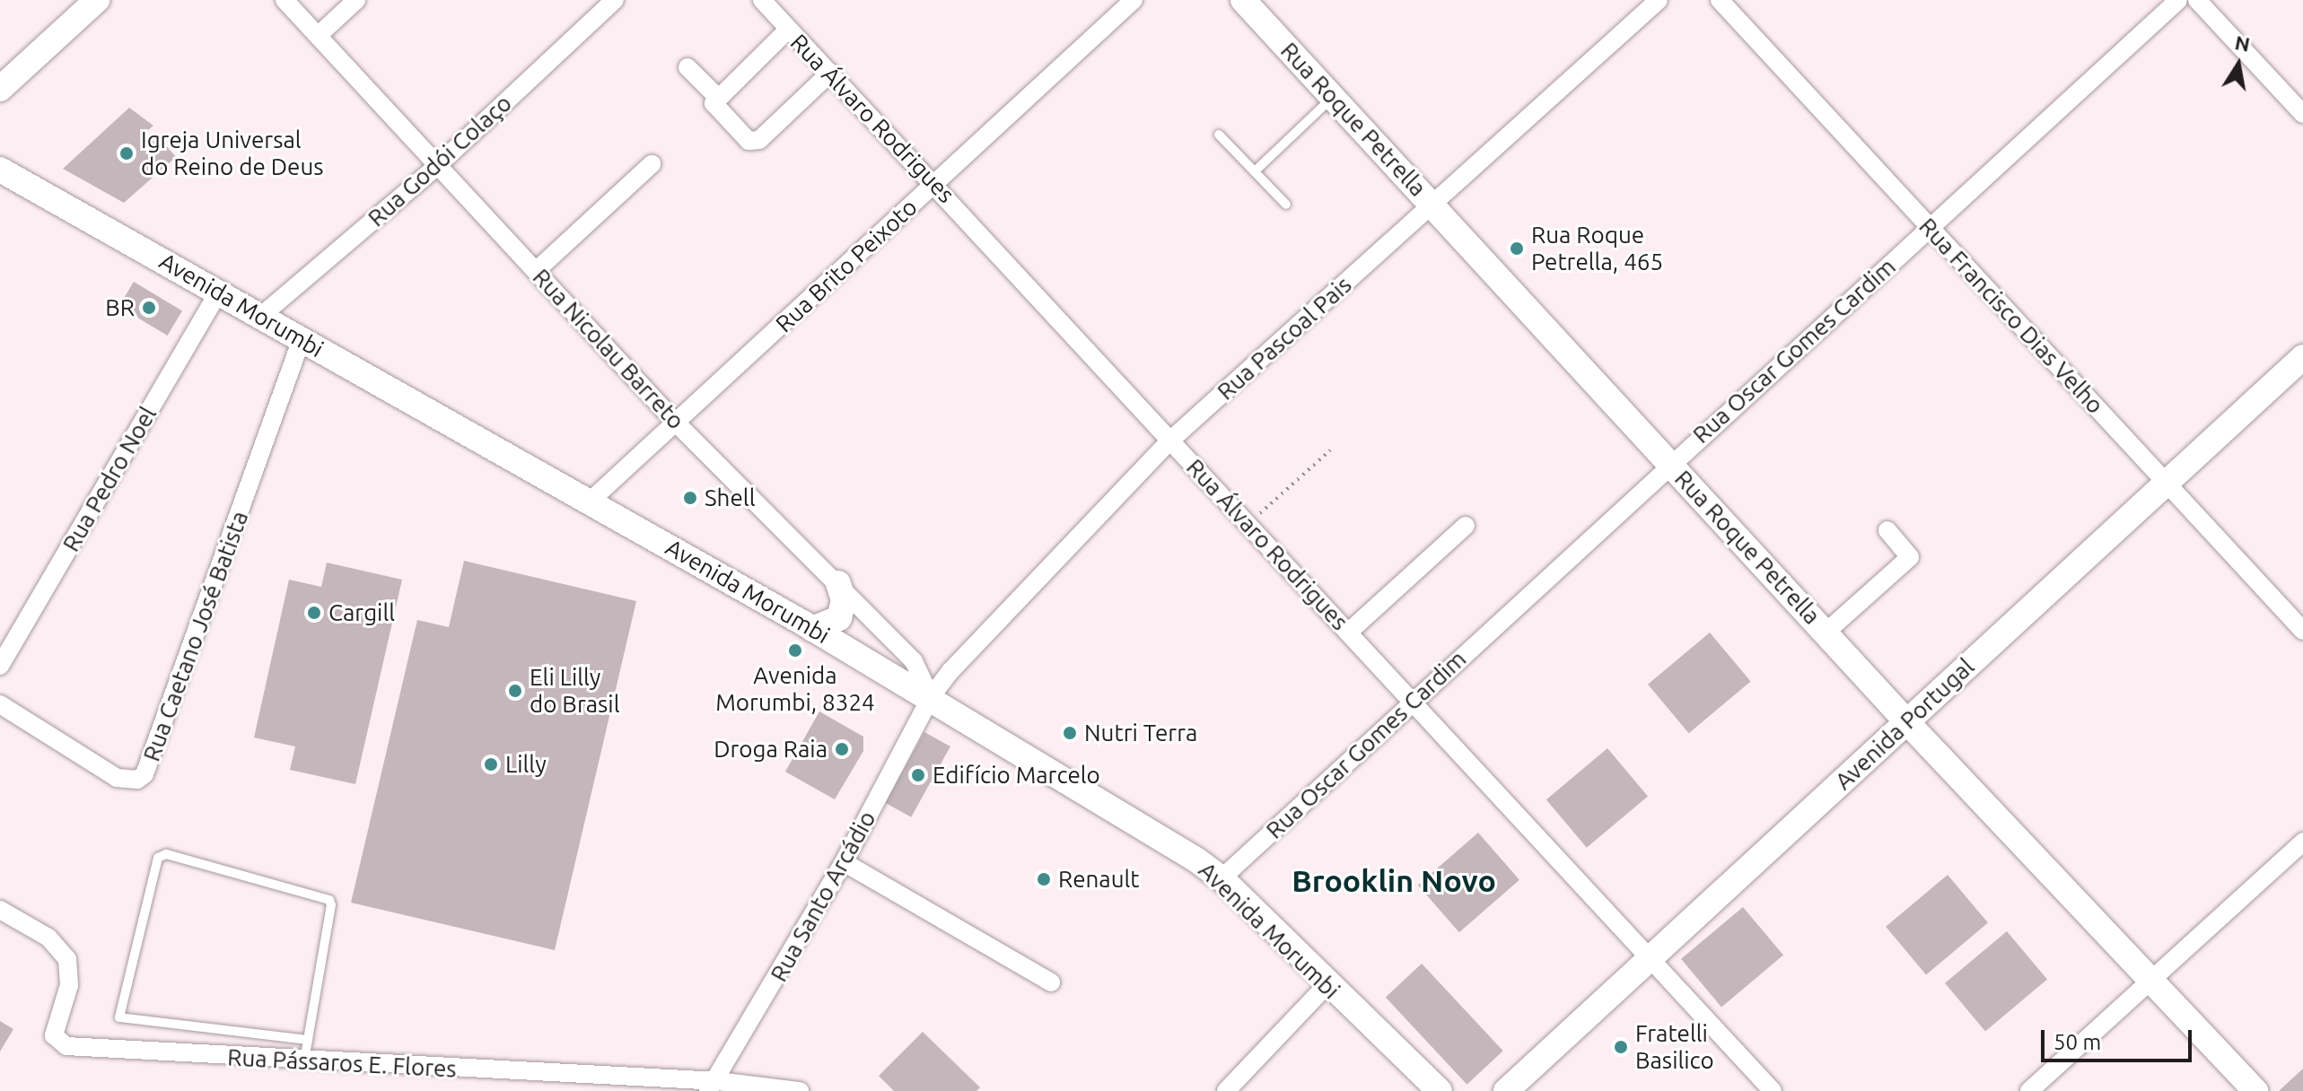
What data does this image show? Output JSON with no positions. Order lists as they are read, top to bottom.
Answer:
{
  "streets": {
    "street": [
      "Rua Álvaro Rodrigues",
      "Rua Roque Petrella",
      "Rua Godói Colaço",
      "Rua Brito Peixoto",
      "Avenida Morumbi",
      "Rua Francisco Dias Velho",
      "Rua Pascoal Pais",
      "Rua Nicolau Barreto",
      "Rua Oscar Gomes Cardim",
      "Rua Pedro Noel",
      "Rua Caetano José Batista",
      "Avenida Portugal",
      "Rua Santo Arcádio",
      "Rua Pássaros E. Flores"
    ]
  },
  "crossings": [
    ["Rua Álvaro Rodrigues", "Rua Brito Peixoto"],
    ["Rua Álvaro Rodrigues", "Rua Pascoal Pais"],
    ["Rua Álvaro Rodrigues", "Rua Oscar Gomes Cardim"],
    ["Rua Álvaro Rodrigues", "Avenida Portugal"],
    ["Rua Roque Petrella", "Rua Pascoal Pais"],
    ["Rua Roque Petrella", "Rua Oscar Gomes Cardim"],
    ["Rua Roque Petrella", "Avenida Portugal"],
    ["Rua Godói Colaço", "Avenida Morumbi"],
    ["Rua Godói Colaço", "Rua Nicolau Barreto"],
    ["Rua Brito Peixoto", "Avenida Morumbi"],
    ["Rua Brito Peixoto", "Rua Nicolau Barreto"],
    ["Avenida Morumbi", "Rua Pascoal Pais"],
    ["Avenida Morumbi", "Rua Nicolau Barreto"],
    ["Avenida Morumbi", "Rua Oscar Gomes Cardim"],
    ["Avenida Morumbi", "Rua Pedro Noel"],
    ["Avenida Morumbi", "Rua Caetano José Batista"],
    ["Avenida Morumbi", "Rua Santo Arcádio"],
    ["Rua Francisco Dias Velho", "Rua Oscar Gomes Cardim"],
    ["Rua Francisco Dias Velho", "Avenida Portugal"],
    ["Rua Pascoal Pais", "Rua Nicolau Barreto"],
    ["Rua Pascoal Pais", "Rua Santo Arcádio"],
    ["Rua Nicolau Barreto", "Rua Santo Arcádio"],
    ["Rua Santo Arcádio", "Rua Pássaros E. Flores"]
  ],
  "districts": ["Brooklin Novo"],
  "places": [
    "Igreja Universal do Reino de Deus",
    "Rua Roque Petrella, 465",
    "BR",
    "Shell",
    "Cargill",
    "Avenida Morumbi, 8324",
    "Eli Lilly do Brasil",
    "Nutri Terra",
    "Droga Raia",
    "Lilly",
    "Edifício Marcelo",
    "Renault",
    "Fratelli Basilico"
  ],
  "scale_bar": "50 m",
  "north": "top"
}
